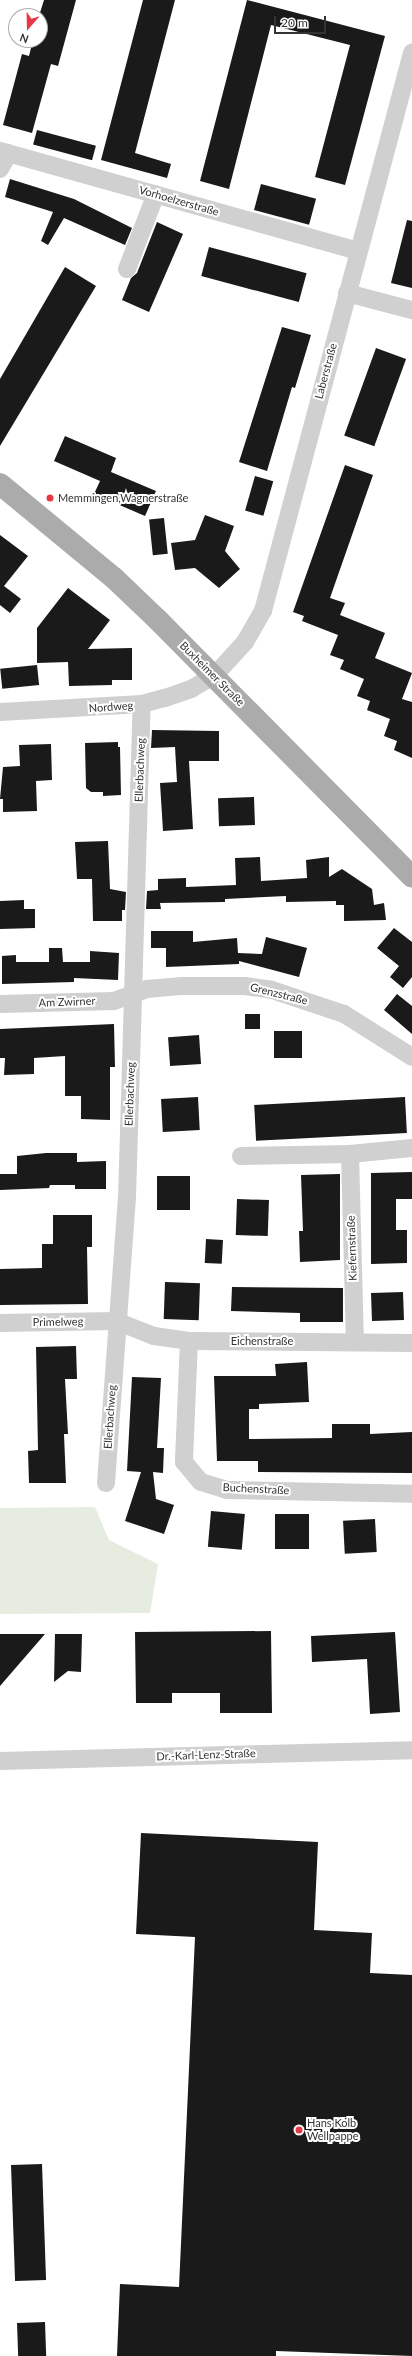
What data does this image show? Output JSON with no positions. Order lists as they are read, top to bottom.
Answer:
{
  "streets": {
    "main road": ["Buxheimer Straße"],
    "street": [
      "Vorhoelzerstraße",
      "Laberstraße",
      "Nordweg",
      "Ellerbachweg",
      "Grenzstraße",
      "Am Zwirner",
      "Kiefernstraße",
      "Primelweg",
      "Eichenstraße",
      "Buchenstraße",
      "Dr.-Karl-Lenz-Straße"
    ]
  },
  "crossings": [
    ["Vorhoelzerstraße", "Laberstraße"],
    ["Laberstraße", "Buxheimer Straße"],
    ["Laberstraße", "Nordweg"],
    ["Buxheimer Straße", "Nordweg"],
    ["Nordweg", "Ellerbachweg"],
    ["Ellerbachweg", "Grenzstraße"],
    ["Ellerbachweg", "Am Zwirner"],
    ["Ellerbachweg", "Primelweg"],
    ["Ellerbachweg", "Eichenstraße"],
    ["Grenzstraße", "Am Zwirner"],
    ["Kiefernstraße", "Eichenstraße"],
    ["Primelweg", "Eichenstraße"],
    ["Eichenstraße", "Buchenstraße"]
  ],
  "places": ["Memmingen,Wagnerstraße", "Hans Kolb Wellpappe"],
  "scale_bar": "20 m",
  "north": "bottom"
}
